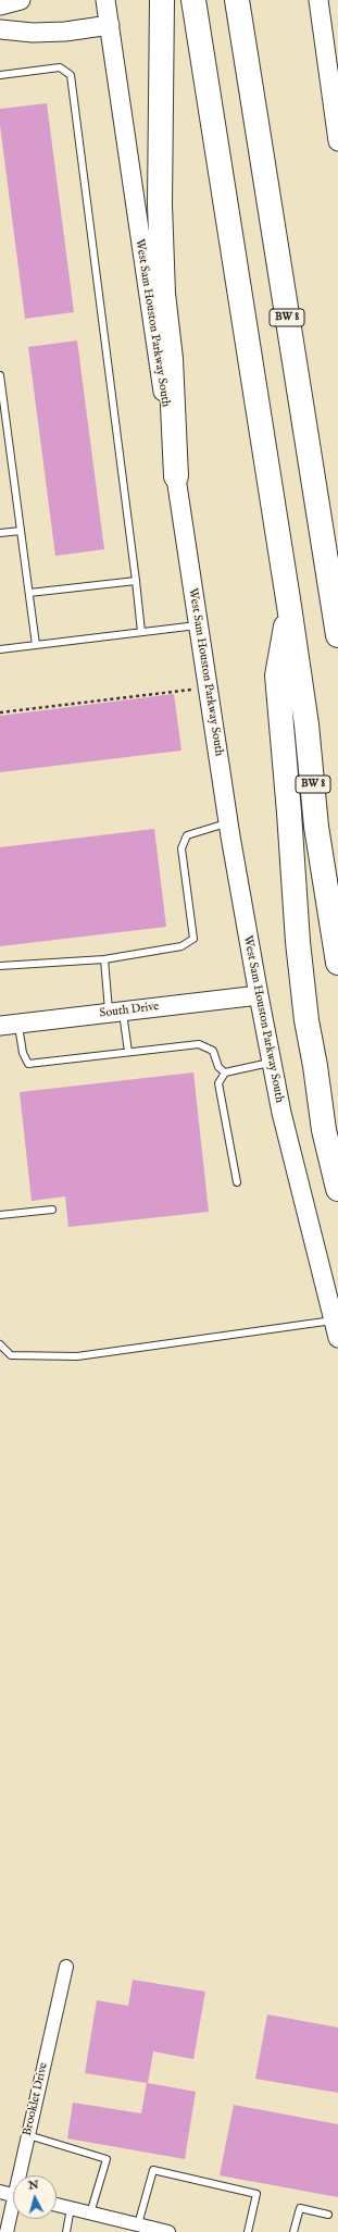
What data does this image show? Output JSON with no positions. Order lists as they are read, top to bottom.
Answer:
{
  "streets": {
    "highway": ["BW 8"],
    "main road": ["West Sam Houston Parkway South", "South Drive"],
    "street": ["Brooklet Drive"]
  },
  "crossings": [
    ["West Sam Houston Parkway South", "South Drive"]
  ],
  "north": "top"
}
